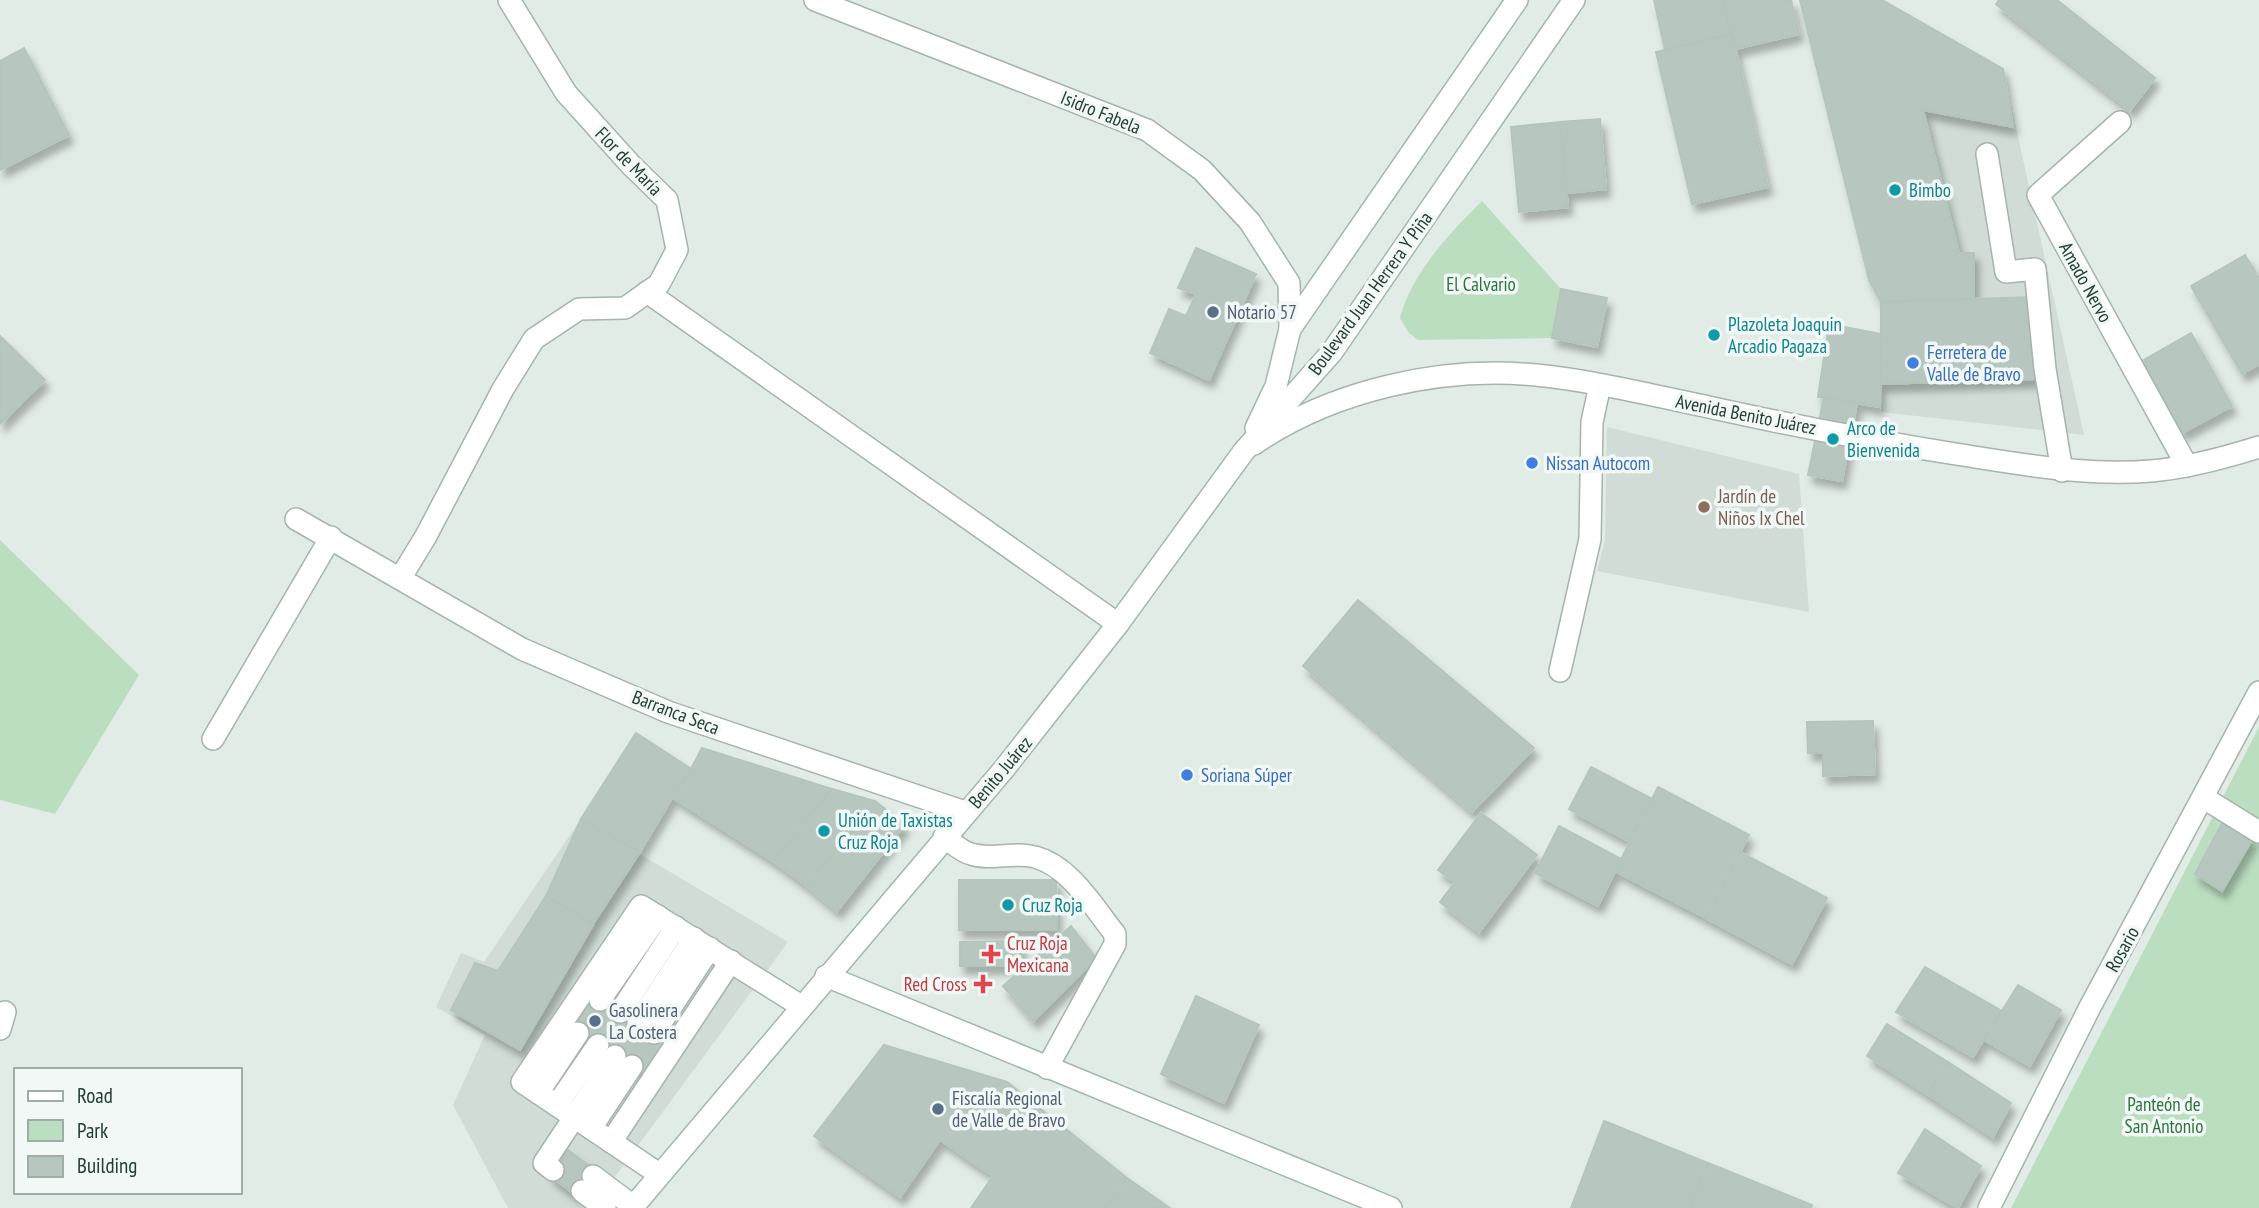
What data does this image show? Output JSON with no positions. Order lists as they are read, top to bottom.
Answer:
{
  "streets": {
    "street": [
      "Isidro Fabela",
      "Flor de María",
      "Amado Nervo",
      "Boulevard Juan Herrera Y Piña",
      "Avenida Benito Juárez",
      "Barranca Seca",
      "Benito Juárez",
      "Rosario"
    ]
  },
  "crossings": [
    ["Isidro Fabela", "Boulevard Juan Herrera Y Piña"],
    ["Flor de María", "Barranca Seca"],
    ["Amado Nervo", "Avenida Benito Juárez"],
    ["Boulevard Juan Herrera Y Piña", "Avenida Benito Juárez"],
    ["Boulevard Juan Herrera Y Piña", "Benito Juárez"],
    ["Avenida Benito Juárez", "Benito Juárez"],
    ["Barranca Seca", "Benito Juárez"]
  ],
  "parks": ["El Calvario", "Panteón de San Antonio"],
  "places": {
    "other": [
      "Bimbo",
      "Notario 57",
      "Plazoleta Joaquin Arcadio Pagaza",
      "Ferretera de Valle de Bravo",
      "Arco de Bienvenida",
      "Nissan Autocom",
      "Jardín de Niños Ix Chel",
      "Soriana Súper",
      "Unión de Taxistas Cruz Roja",
      "Cruz Roja",
      "Gasolinera La Costera",
      "Fiscalía Regional de Valle de Bravo"
    ],
    "health": ["Cruz Roja Mexicana", "Red Cross"]
  },
  "legend": ["Road", "Park", "Building"]
}
